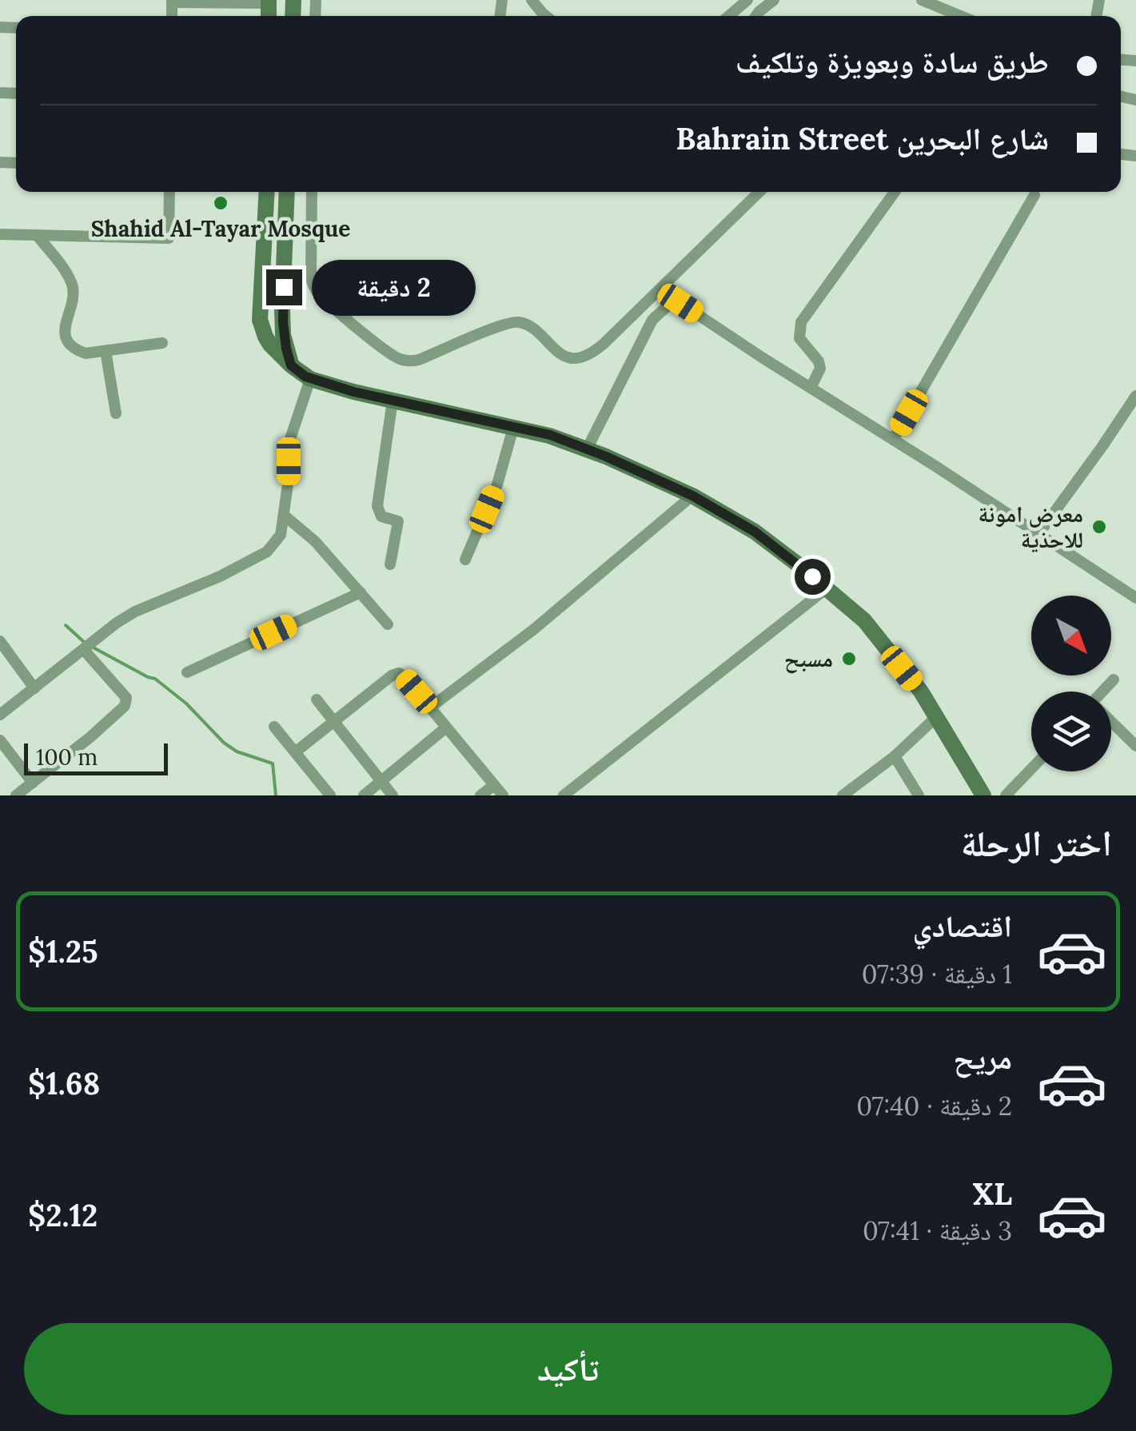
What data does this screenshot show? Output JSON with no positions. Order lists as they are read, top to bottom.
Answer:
{
  "places": ["Shahid Al-Tayar Mosque", "معرض امونة للاحذية", "مسبح"],
  "scale_bar": "100 m",
  "north": "bottom right",
  "page": {
    "banner": ["طريق سادة وبعويزة وتلكيف", "شارع البحرين Bahrain Street"],
    "bubble": "2 دقيقة",
    "scale": "100 m",
    "heading": "اختر الرحلة",
    "list": [
      {
        "name": "اقتصادي",
        "note": "1 دقيقة · 07:39",
        "value": "$1.25"
      },
      {
        "name": "مريح",
        "note": "2 دقيقة · 07:40",
        "value": "$1.68"
      },
      {
        "name": "XL",
        "note": "3 دقيقة · 07:41",
        "value": "$2.12"
      }
    ],
    "buttons": "تأكيد"
  }
}
